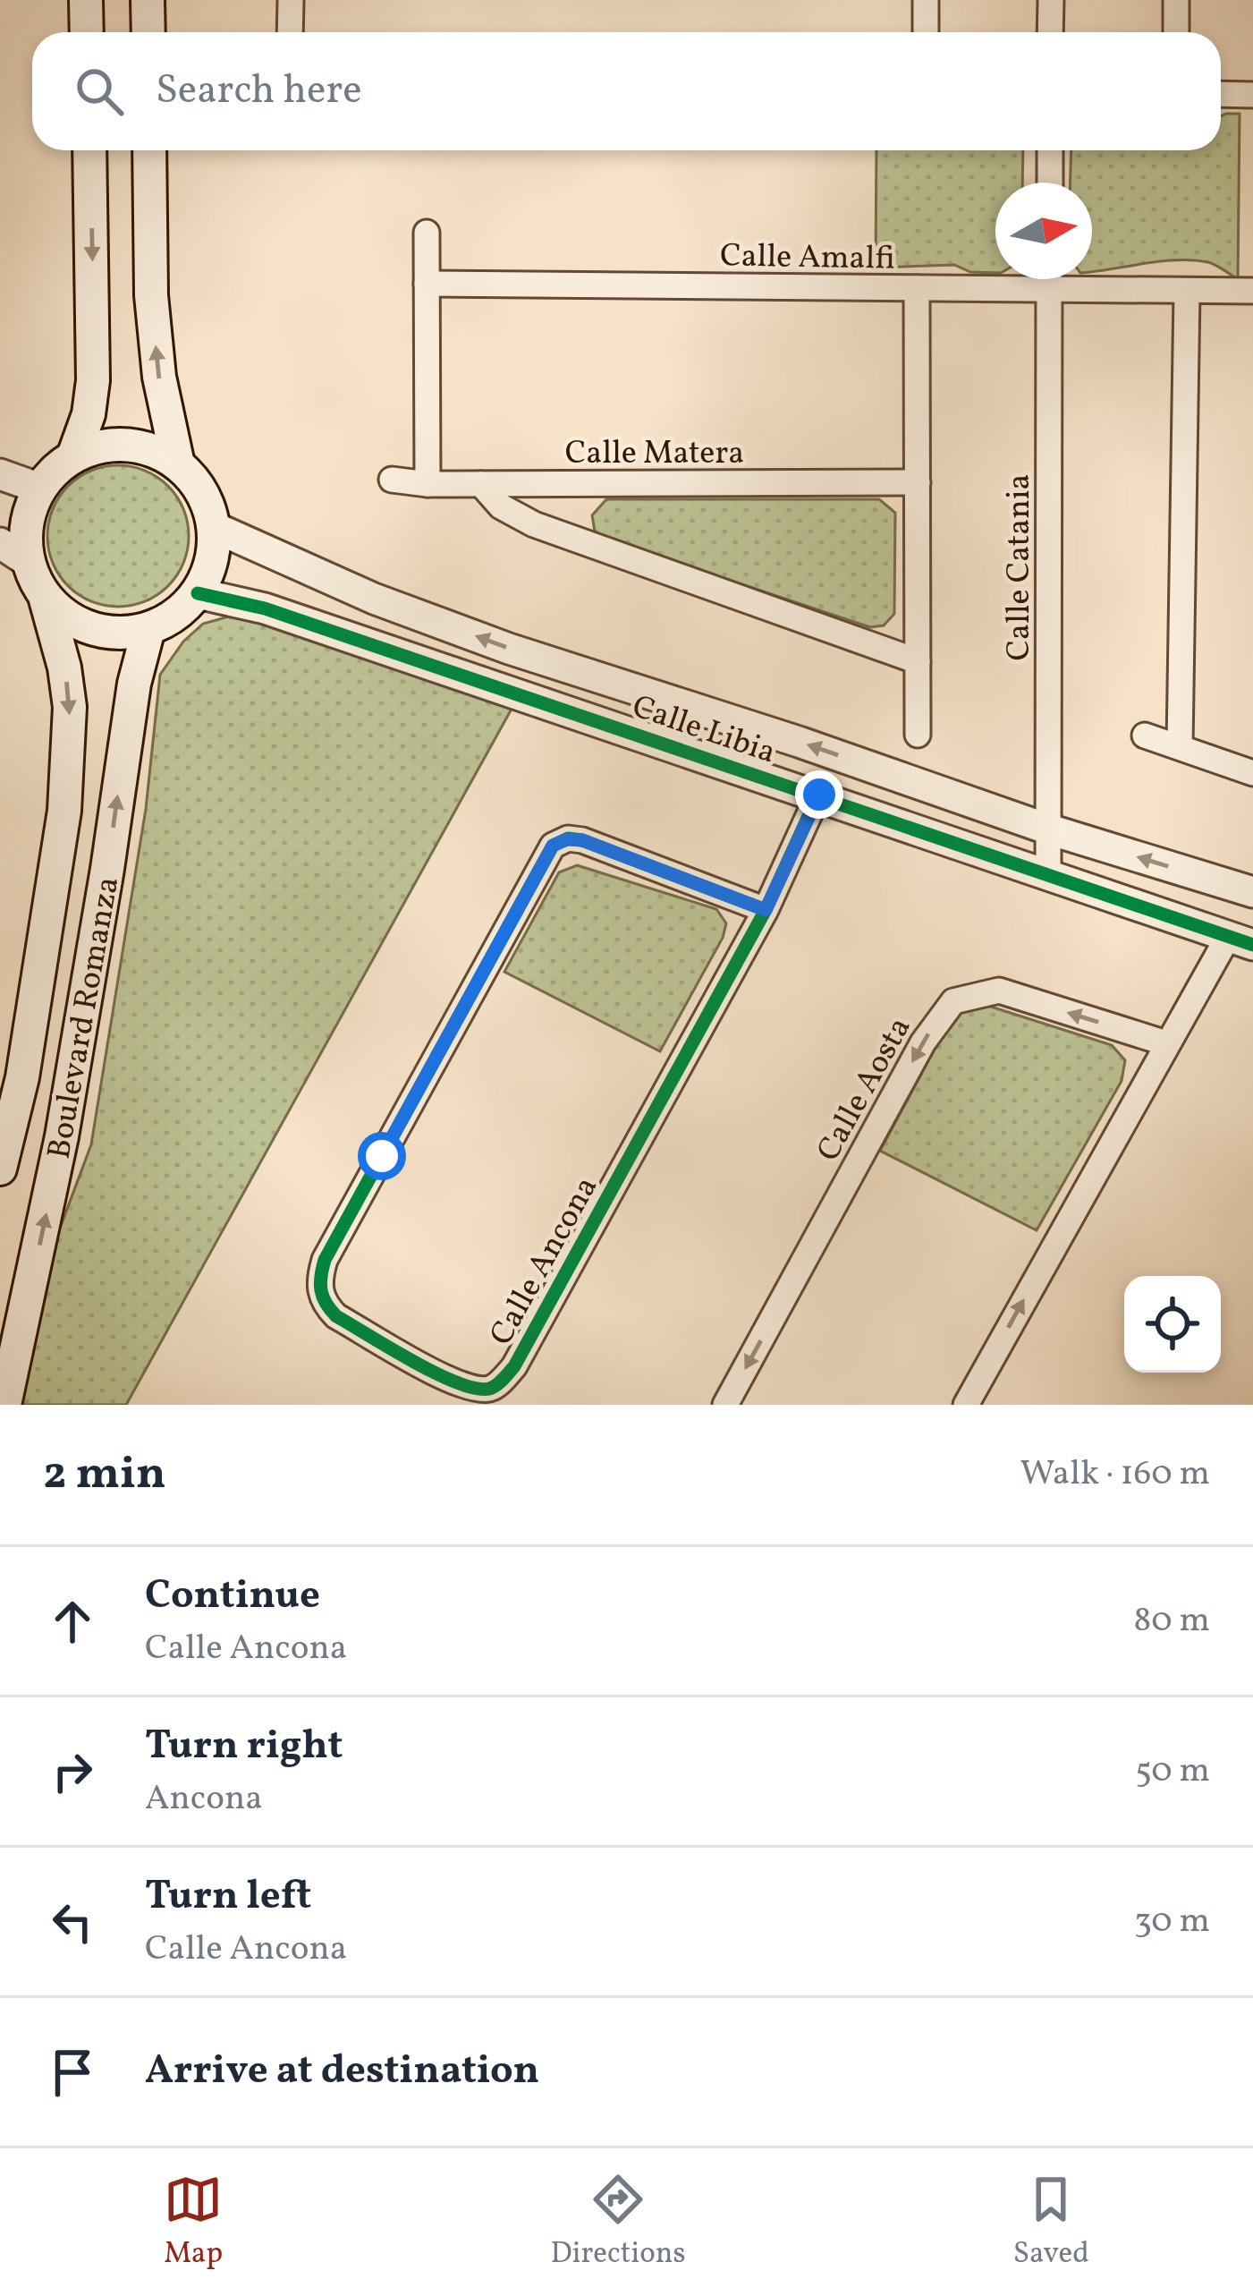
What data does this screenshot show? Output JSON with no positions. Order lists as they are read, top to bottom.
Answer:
{
  "streets": {
    "main road": ["Boulevard Romanza"],
    "street": [
      "Calle Amalfi",
      "Calle Matera",
      "Calle Catania",
      "Calle Libia",
      "Calle Aosta",
      "Calle Ancona"
    ]
  },
  "crossings": [
    ["Calle Catania", "Calle Libia"],
    ["Calle Libia", "Boulevard Romanza"],
    ["Calle Libia", "Calle Ancona"]
  ],
  "north": "right",
  "page": {
    "search": "Search here",
    "heading": ["2 min", "Walk · 160 m"],
    "list": [
      ["Continue", "Calle Ancona", "80 m"],
      ["Turn right", "Ancona", "50 m"],
      ["Turn left", "Calle Ancona", "30 m"],
      "Arrive at destination"
    ],
    "nav": ["Map", "Directions", "Saved"]
  }
}
